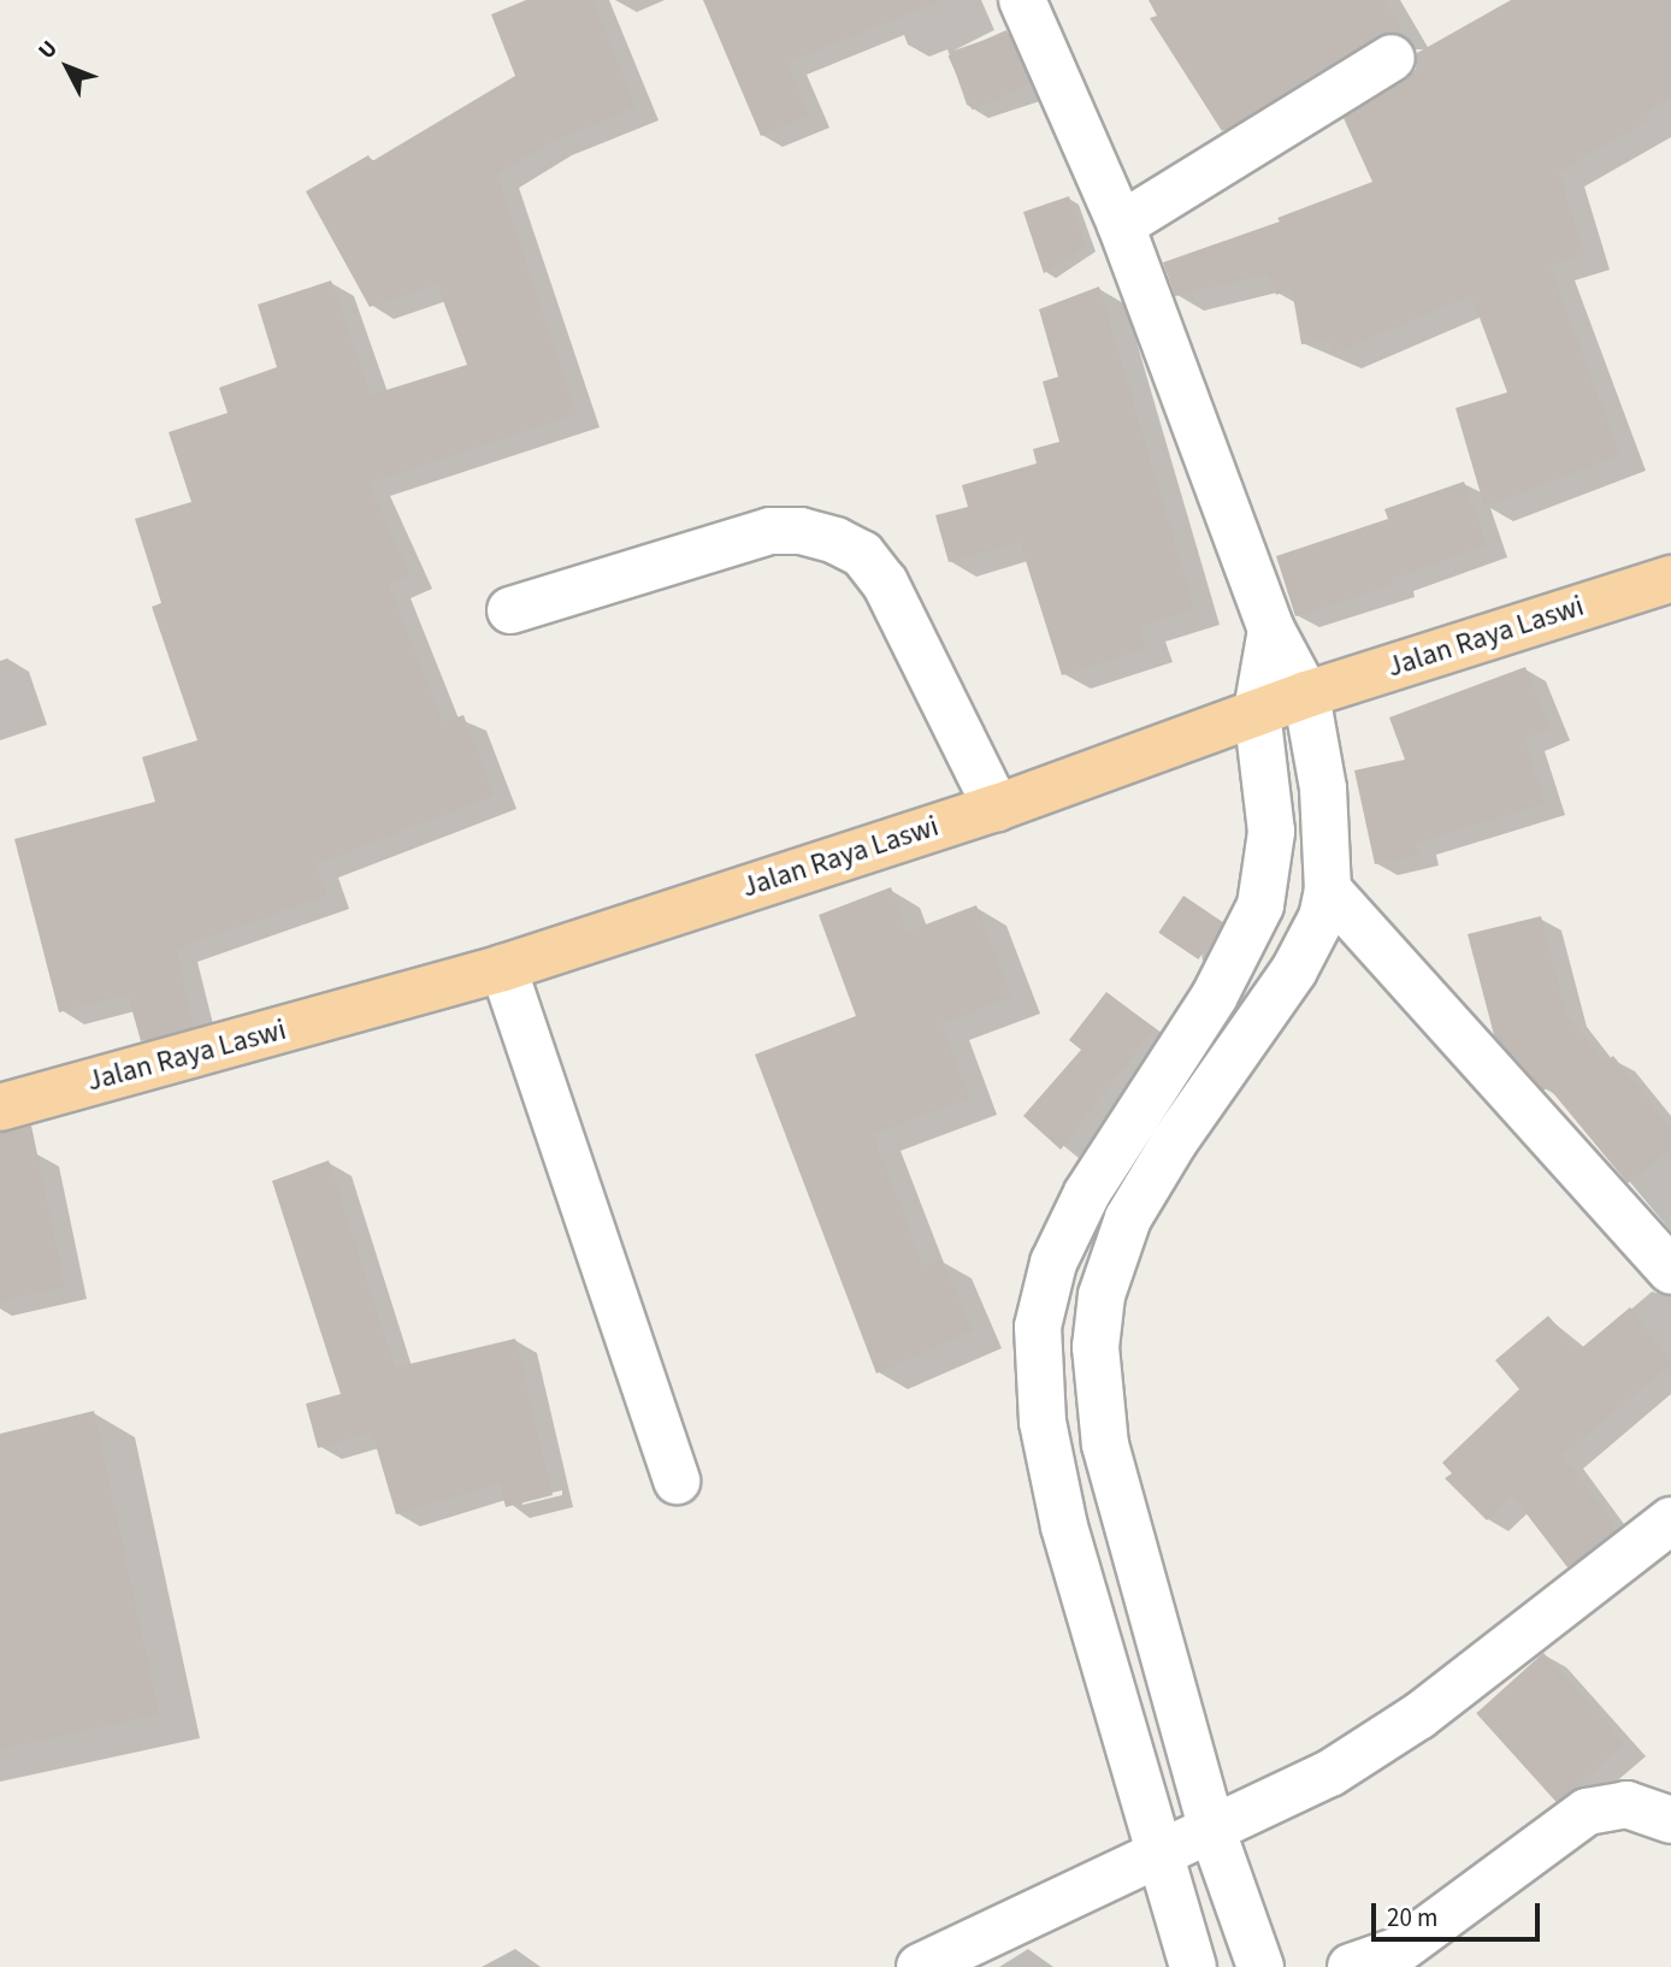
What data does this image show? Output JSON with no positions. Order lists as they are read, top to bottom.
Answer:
{
  "streets": {
    "main road": ["Jalan Raya Laswi"]
  },
  "scale_bar": "20 m",
  "north": "top left"
}
